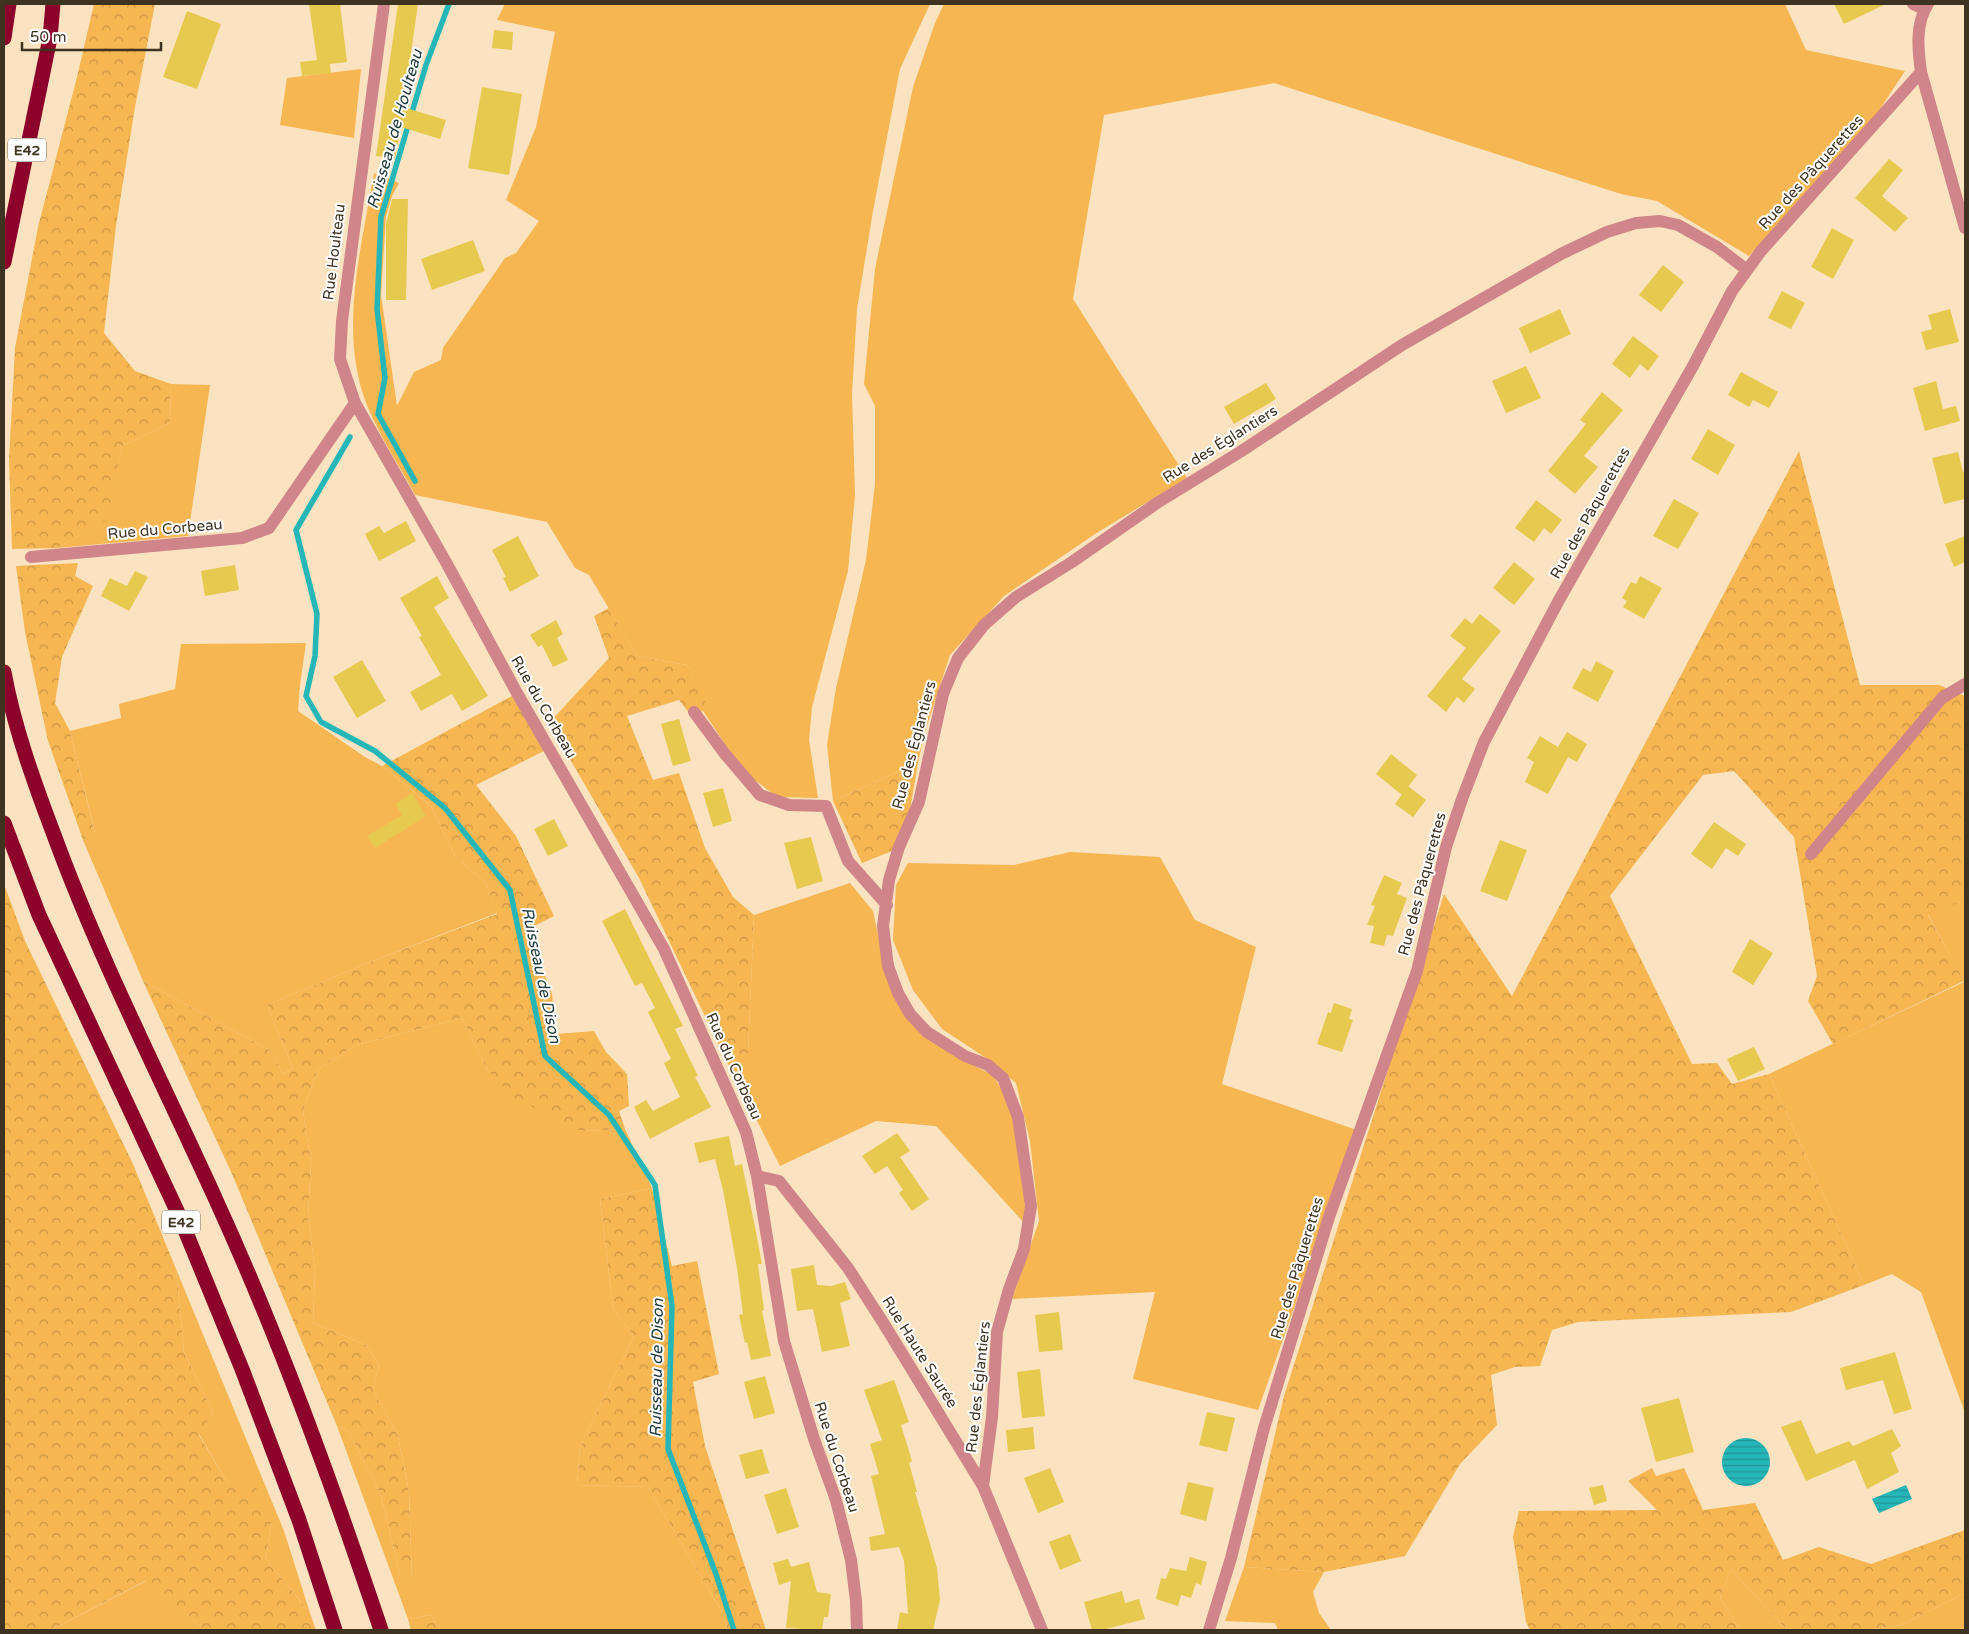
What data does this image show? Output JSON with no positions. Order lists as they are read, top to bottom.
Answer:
{
  "streets": {
    "highway": ["E42"],
    "street": [
      "Rue des Pâquerettes",
      "Rue Houlteau",
      "Rue des Églantiers",
      "Rue du Corbeau",
      "Rue Haute Saurée"
    ]
  },
  "crossings": [
    ["Rue des Pâquerettes", "Rue des Églantiers"],
    ["Rue Houlteau", "Rue du Corbeau"],
    ["Rue des Églantiers", "Rue Haute Saurée"],
    ["Rue du Corbeau", "Rue Haute Saurée"]
  ],
  "water": ["Ruisseau de Houlteau", "Ruisseau de Dison"],
  "scale_bar": "50 m"
}
